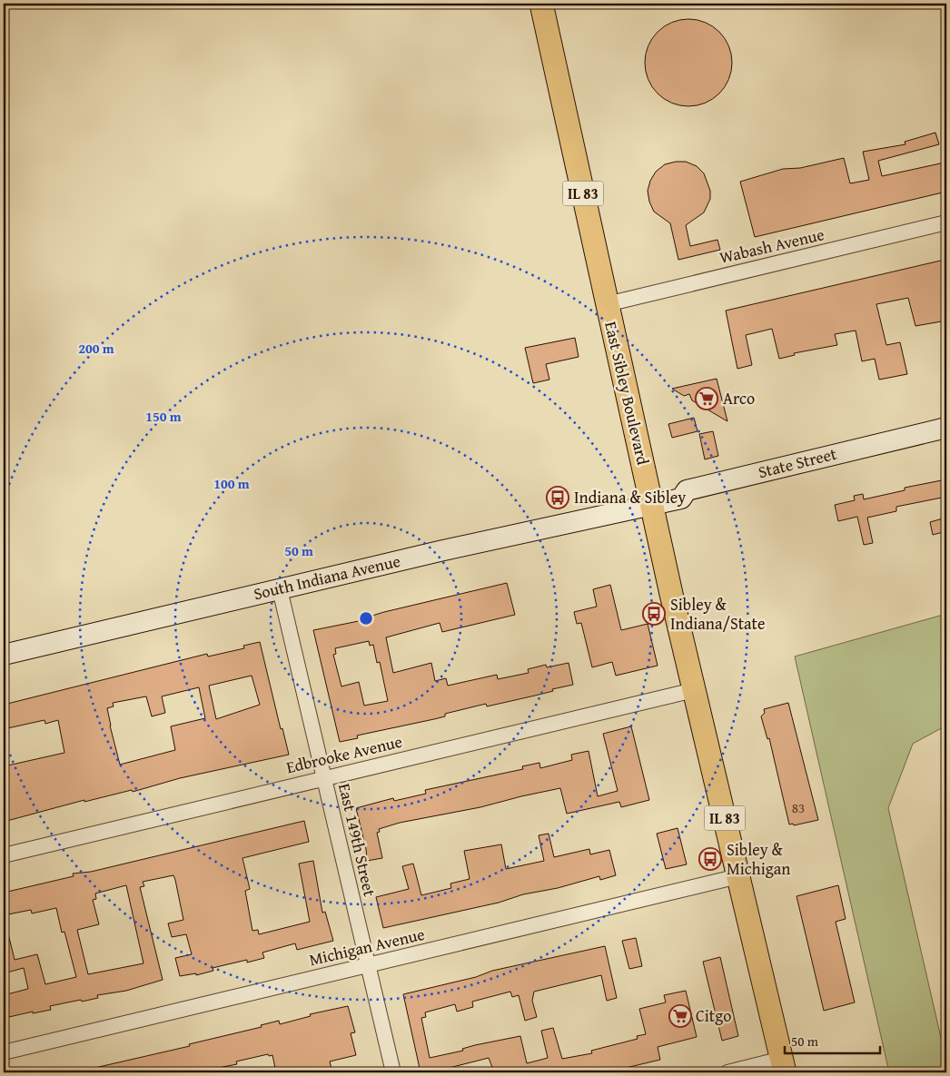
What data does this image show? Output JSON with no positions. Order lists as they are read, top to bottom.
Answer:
{
  "streets": {
    "main road": [
      "IL 83",
      "East Sibley Boulevard",
      "State Street",
      "South Indiana Avenue"
    ],
    "street": [
      "Wabash Avenue",
      "Edbrooke Avenue",
      "East 149th Street",
      "Michigan Avenue"
    ]
  },
  "crossings": [
    ["Wabash Avenue", "East Sibley Boulevard"],
    ["East Sibley Boulevard", "State Street"],
    ["East Sibley Boulevard", "South Indiana Avenue"],
    ["East Sibley Boulevard", "Edbrooke Avenue"],
    ["East Sibley Boulevard", "Michigan Avenue"],
    ["State Street", "South Indiana Avenue"],
    ["South Indiana Avenue", "East 149th Street"],
    ["Edbrooke Avenue", "East 149th Street"],
    ["East 149th Street", "Michigan Avenue"]
  ],
  "places": {
    "supermarket": ["Arco", "Citgo"],
    "bus stop": ["Indiana & Sibley", "Sibley & Indiana/State", "Sibley & Michigan"]
  },
  "house_numbers": ["83"],
  "scale_bar": "50 m",
  "rings": [
    "200 m",
    "150 m",
    "100 m",
    "50 m"
  ]
}
